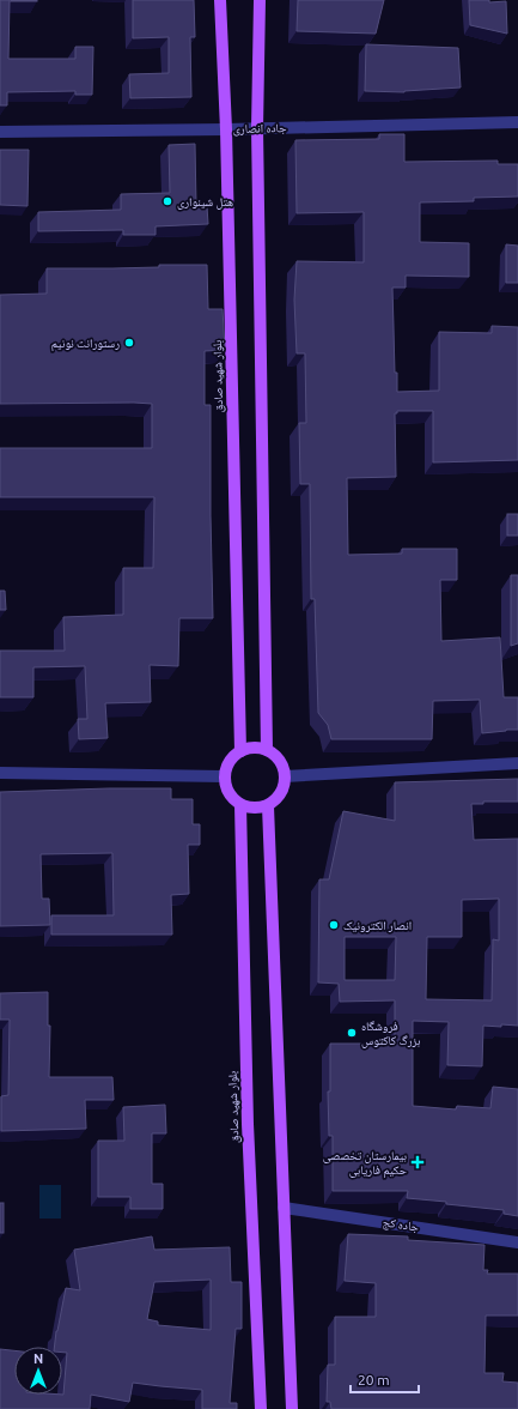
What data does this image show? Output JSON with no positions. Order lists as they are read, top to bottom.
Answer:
{
  "streets": {
    "main road": ["بلوار شهید صادق"],
    "street": ["جاده انصاری", "جاده کج"]
  },
  "crossings": [
    ["جاده انصاری", "بلوار شهید صادق"]
  ],
  "places": {
    "other": [
      "هتل شینواری",
      "رستورانت نونیم",
      "انصار الکترونیک",
      "فروشگاه بزرگ کاکتوس"
    ],
    "health": ["بیمارستان تخصصی حکیم فاریابی"]
  },
  "scale_bar": "20 m",
  "north": "top"
}
